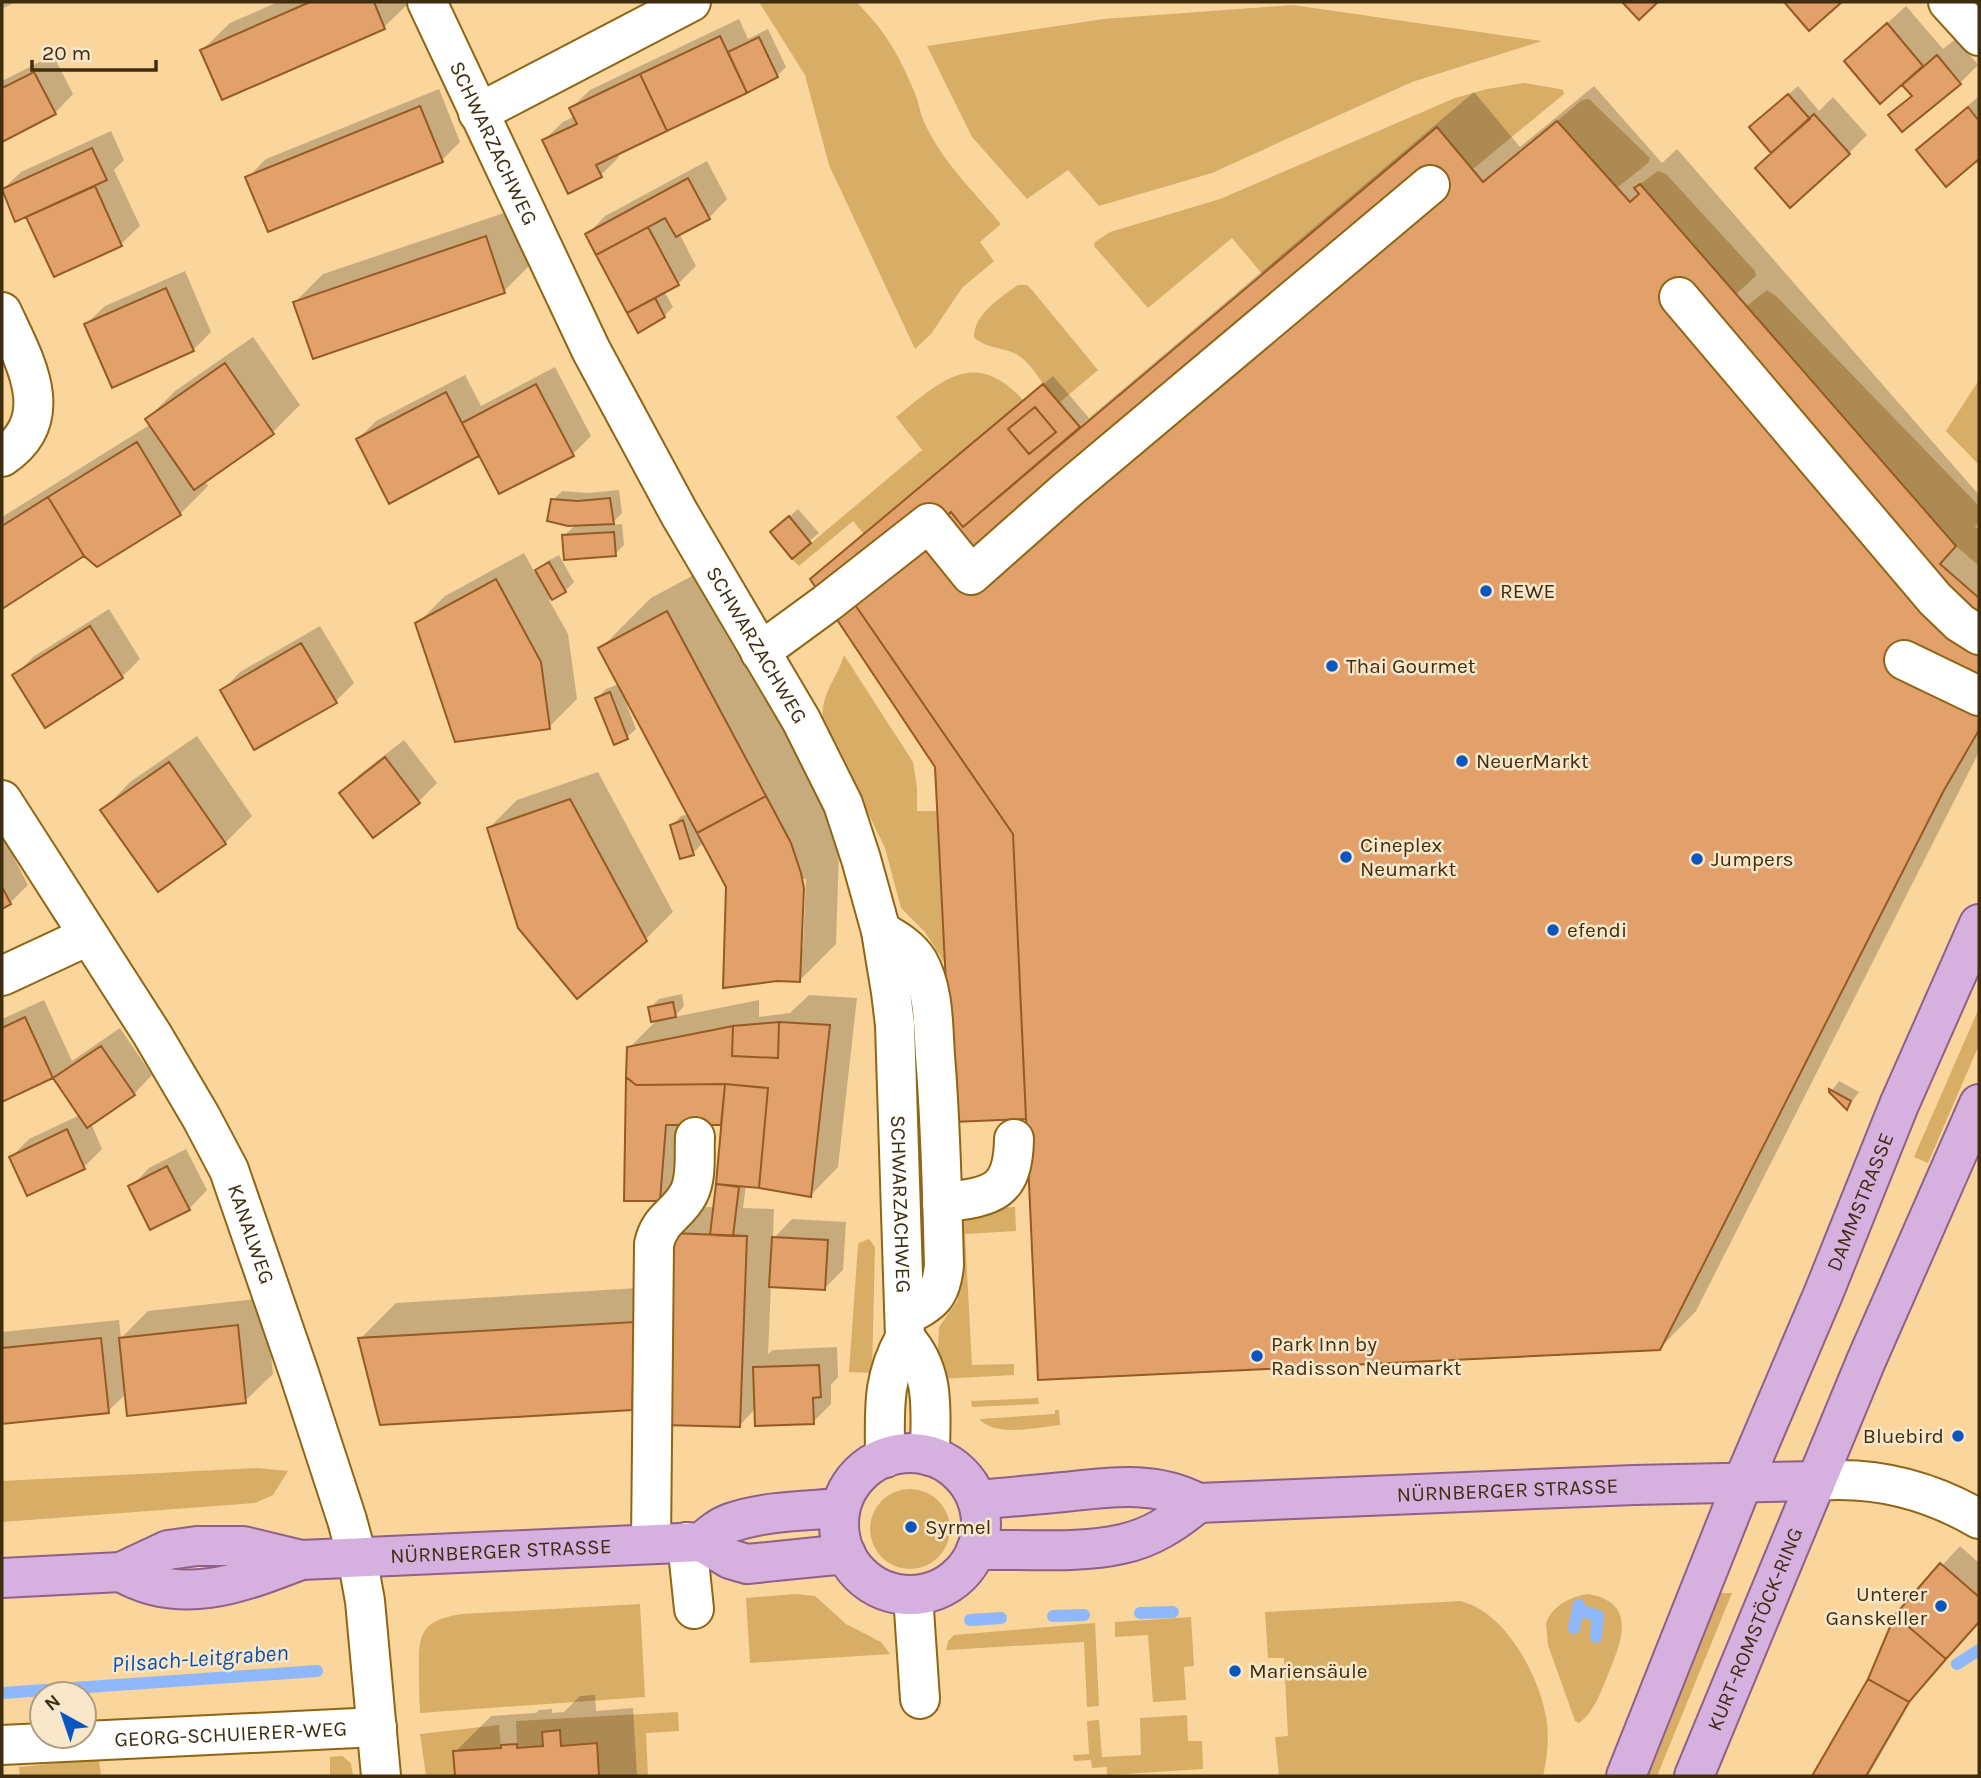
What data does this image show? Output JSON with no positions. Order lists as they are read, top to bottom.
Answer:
{
  "streets": {
    "main road": ["DAMMSTRASSE", "NÜRNBERGER STRASSE", "KURT-ROMSTÖCK-RING"],
    "street": ["SCHWARZACHWEG", "KANALWEG", "GEORG-SCHUIERER-WEG"]
  },
  "crossings": [
    ["SCHWARZACHWEG", "NÜRNBERGER STRASSE"],
    ["DAMMSTRASSE", "NÜRNBERGER STRASSE"],
    ["KANALWEG", "NÜRNBERGER STRASSE"],
    ["KANALWEG", "GEORG-SCHUIERER-WEG"],
    ["NÜRNBERGER STRASSE", "KURT-ROMSTÖCK-RING"]
  ],
  "water": ["Pilsach-Leitgraben"],
  "places": [
    "REWE",
    "Thai Gourmet",
    "NeuerMarkt",
    "Cineplex Neumarkt",
    "Jumpers",
    "efendi",
    "Park Inn by Radisson Neumarkt",
    "Bluebird",
    "Syrmel",
    "Unterer Ganskeller",
    "Mariensäule"
  ],
  "scale_bar": "20 m",
  "north": "top left"
}
